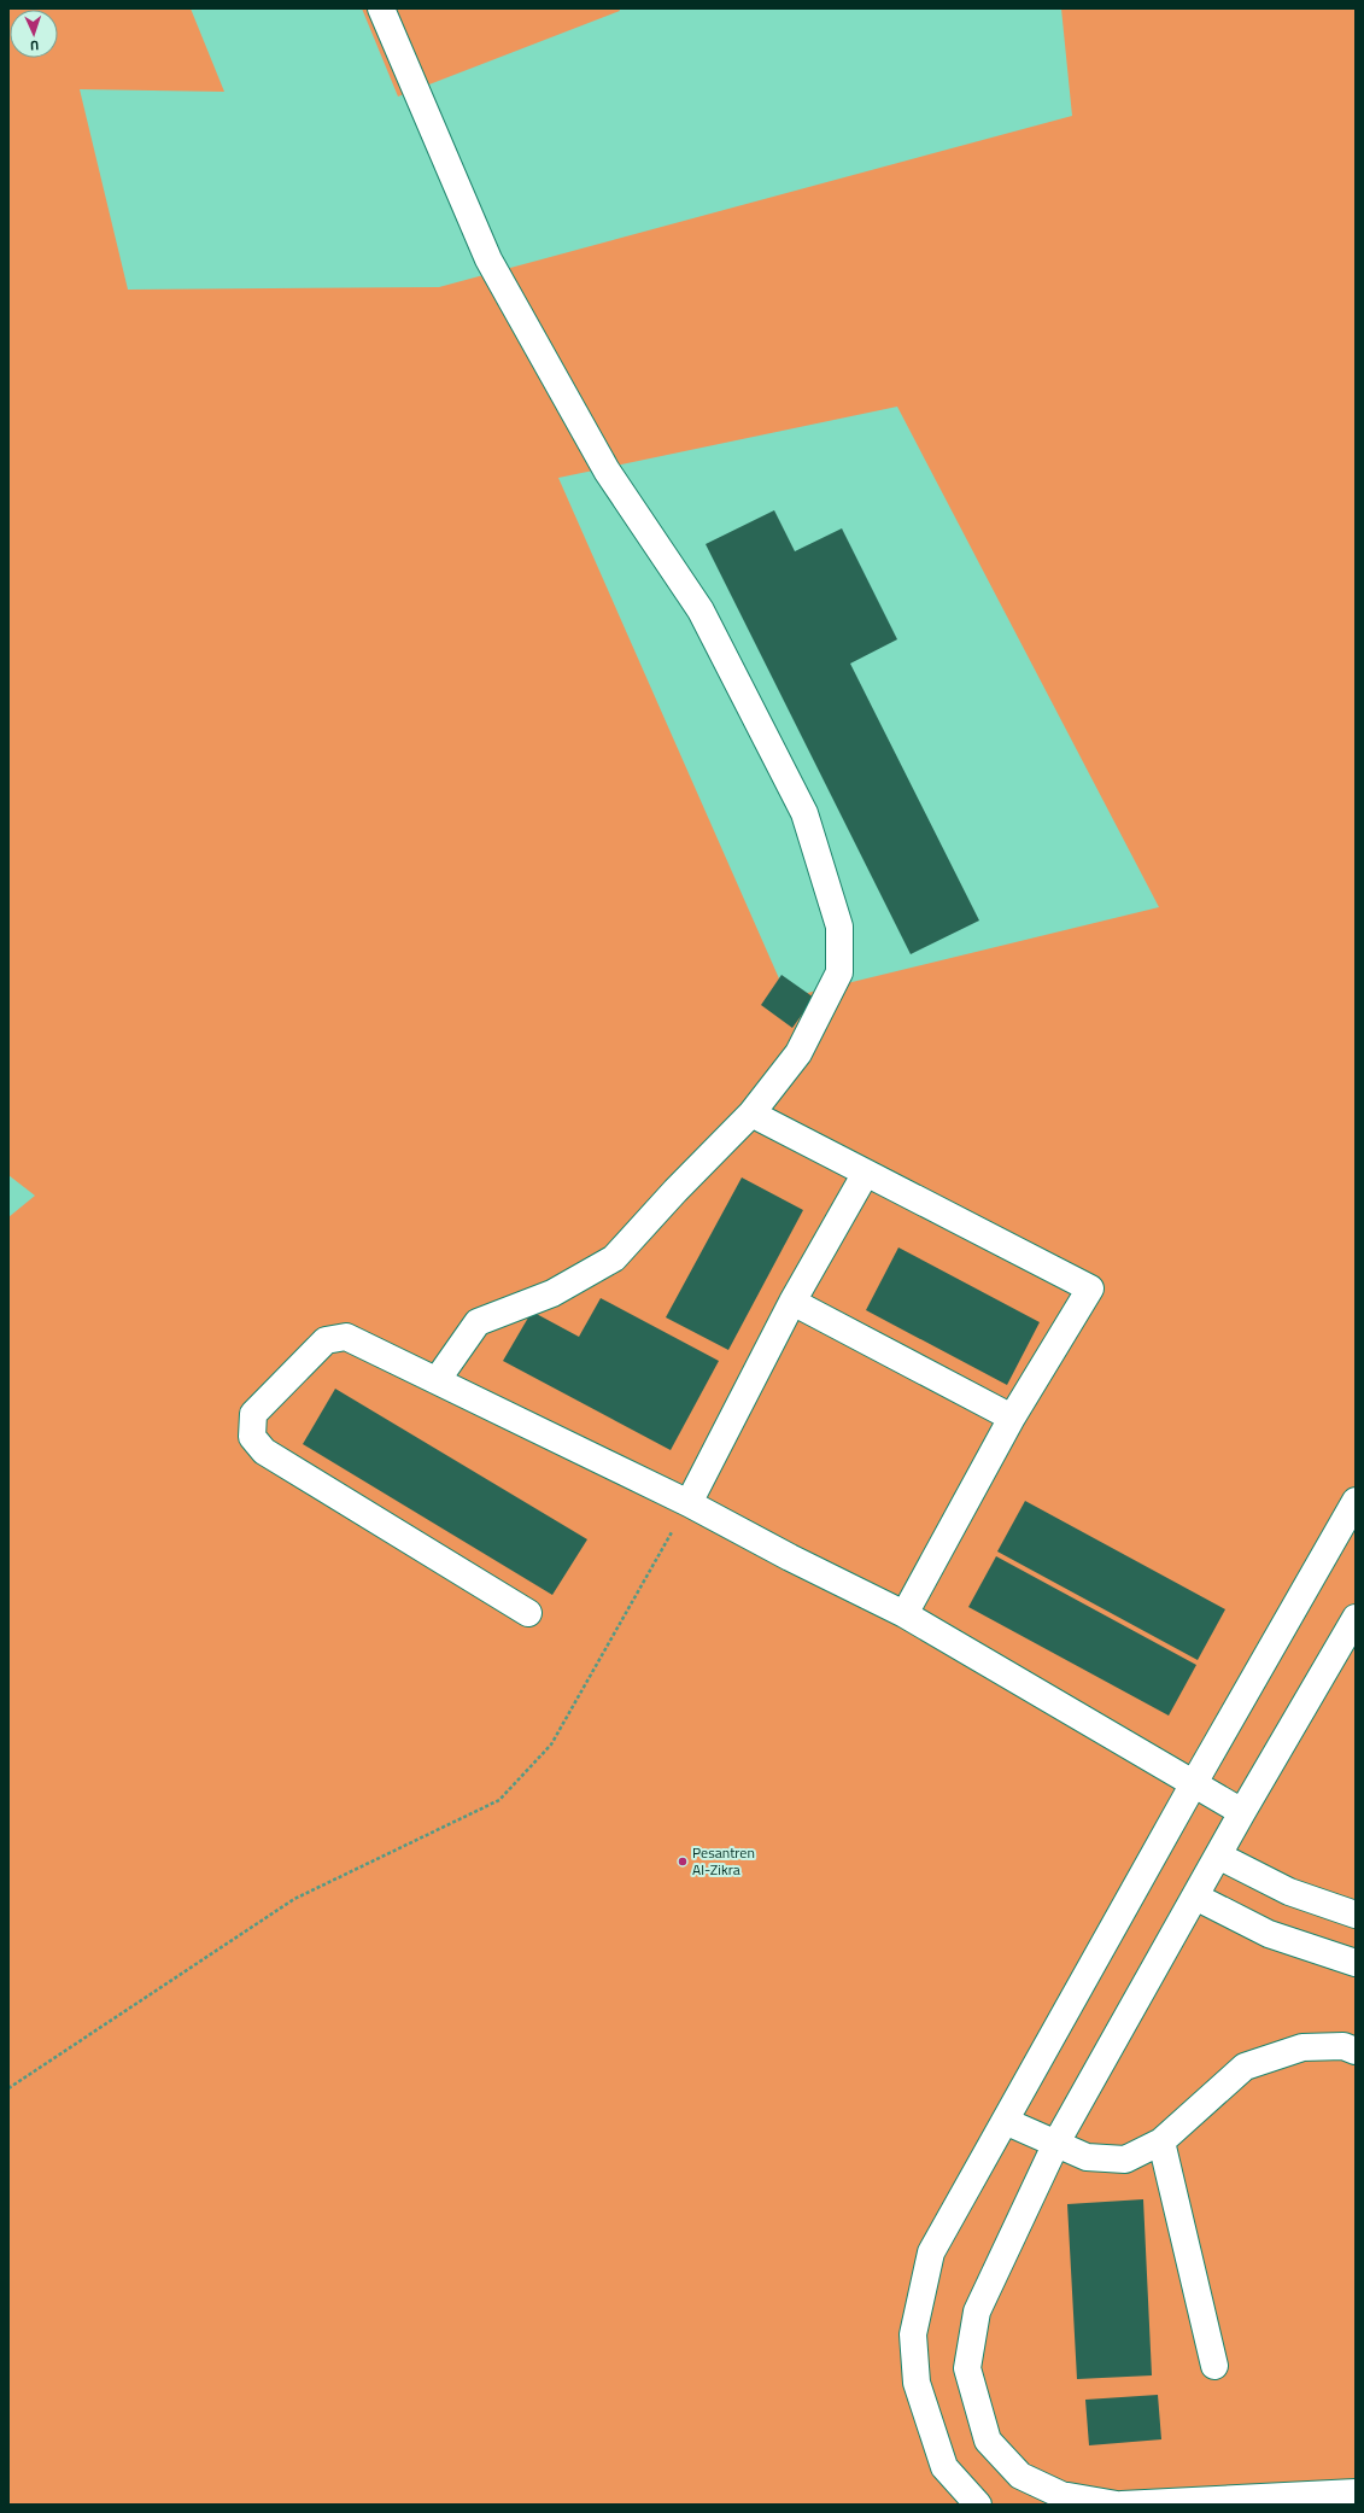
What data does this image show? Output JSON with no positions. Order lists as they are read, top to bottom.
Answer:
{
  "places": ["Pesantren Al-Zikra"],
  "north": "bottom"
}
